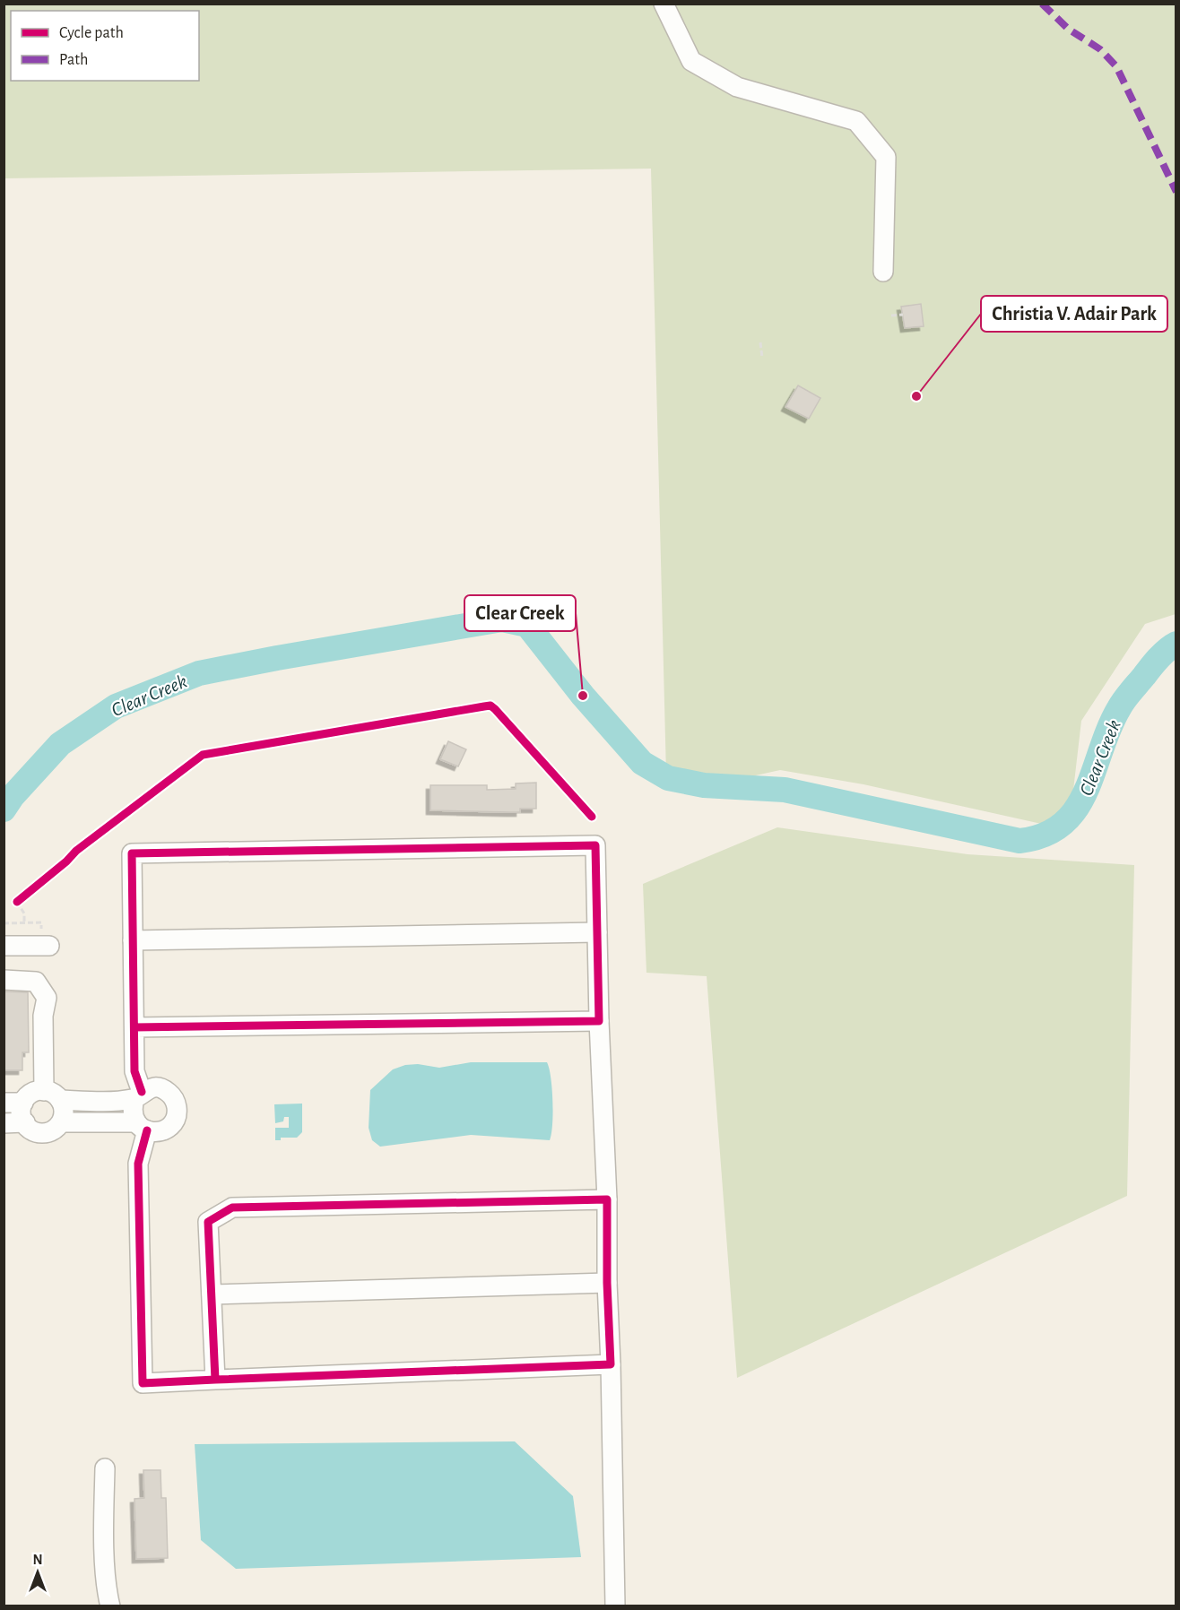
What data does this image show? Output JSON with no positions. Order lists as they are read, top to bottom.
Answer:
{
  "water": ["Clear Creek"],
  "places": ["Christia V. Adair Park", "Clear Creek"],
  "legend": ["Cycle path", "Path"],
  "north": "top"
}
